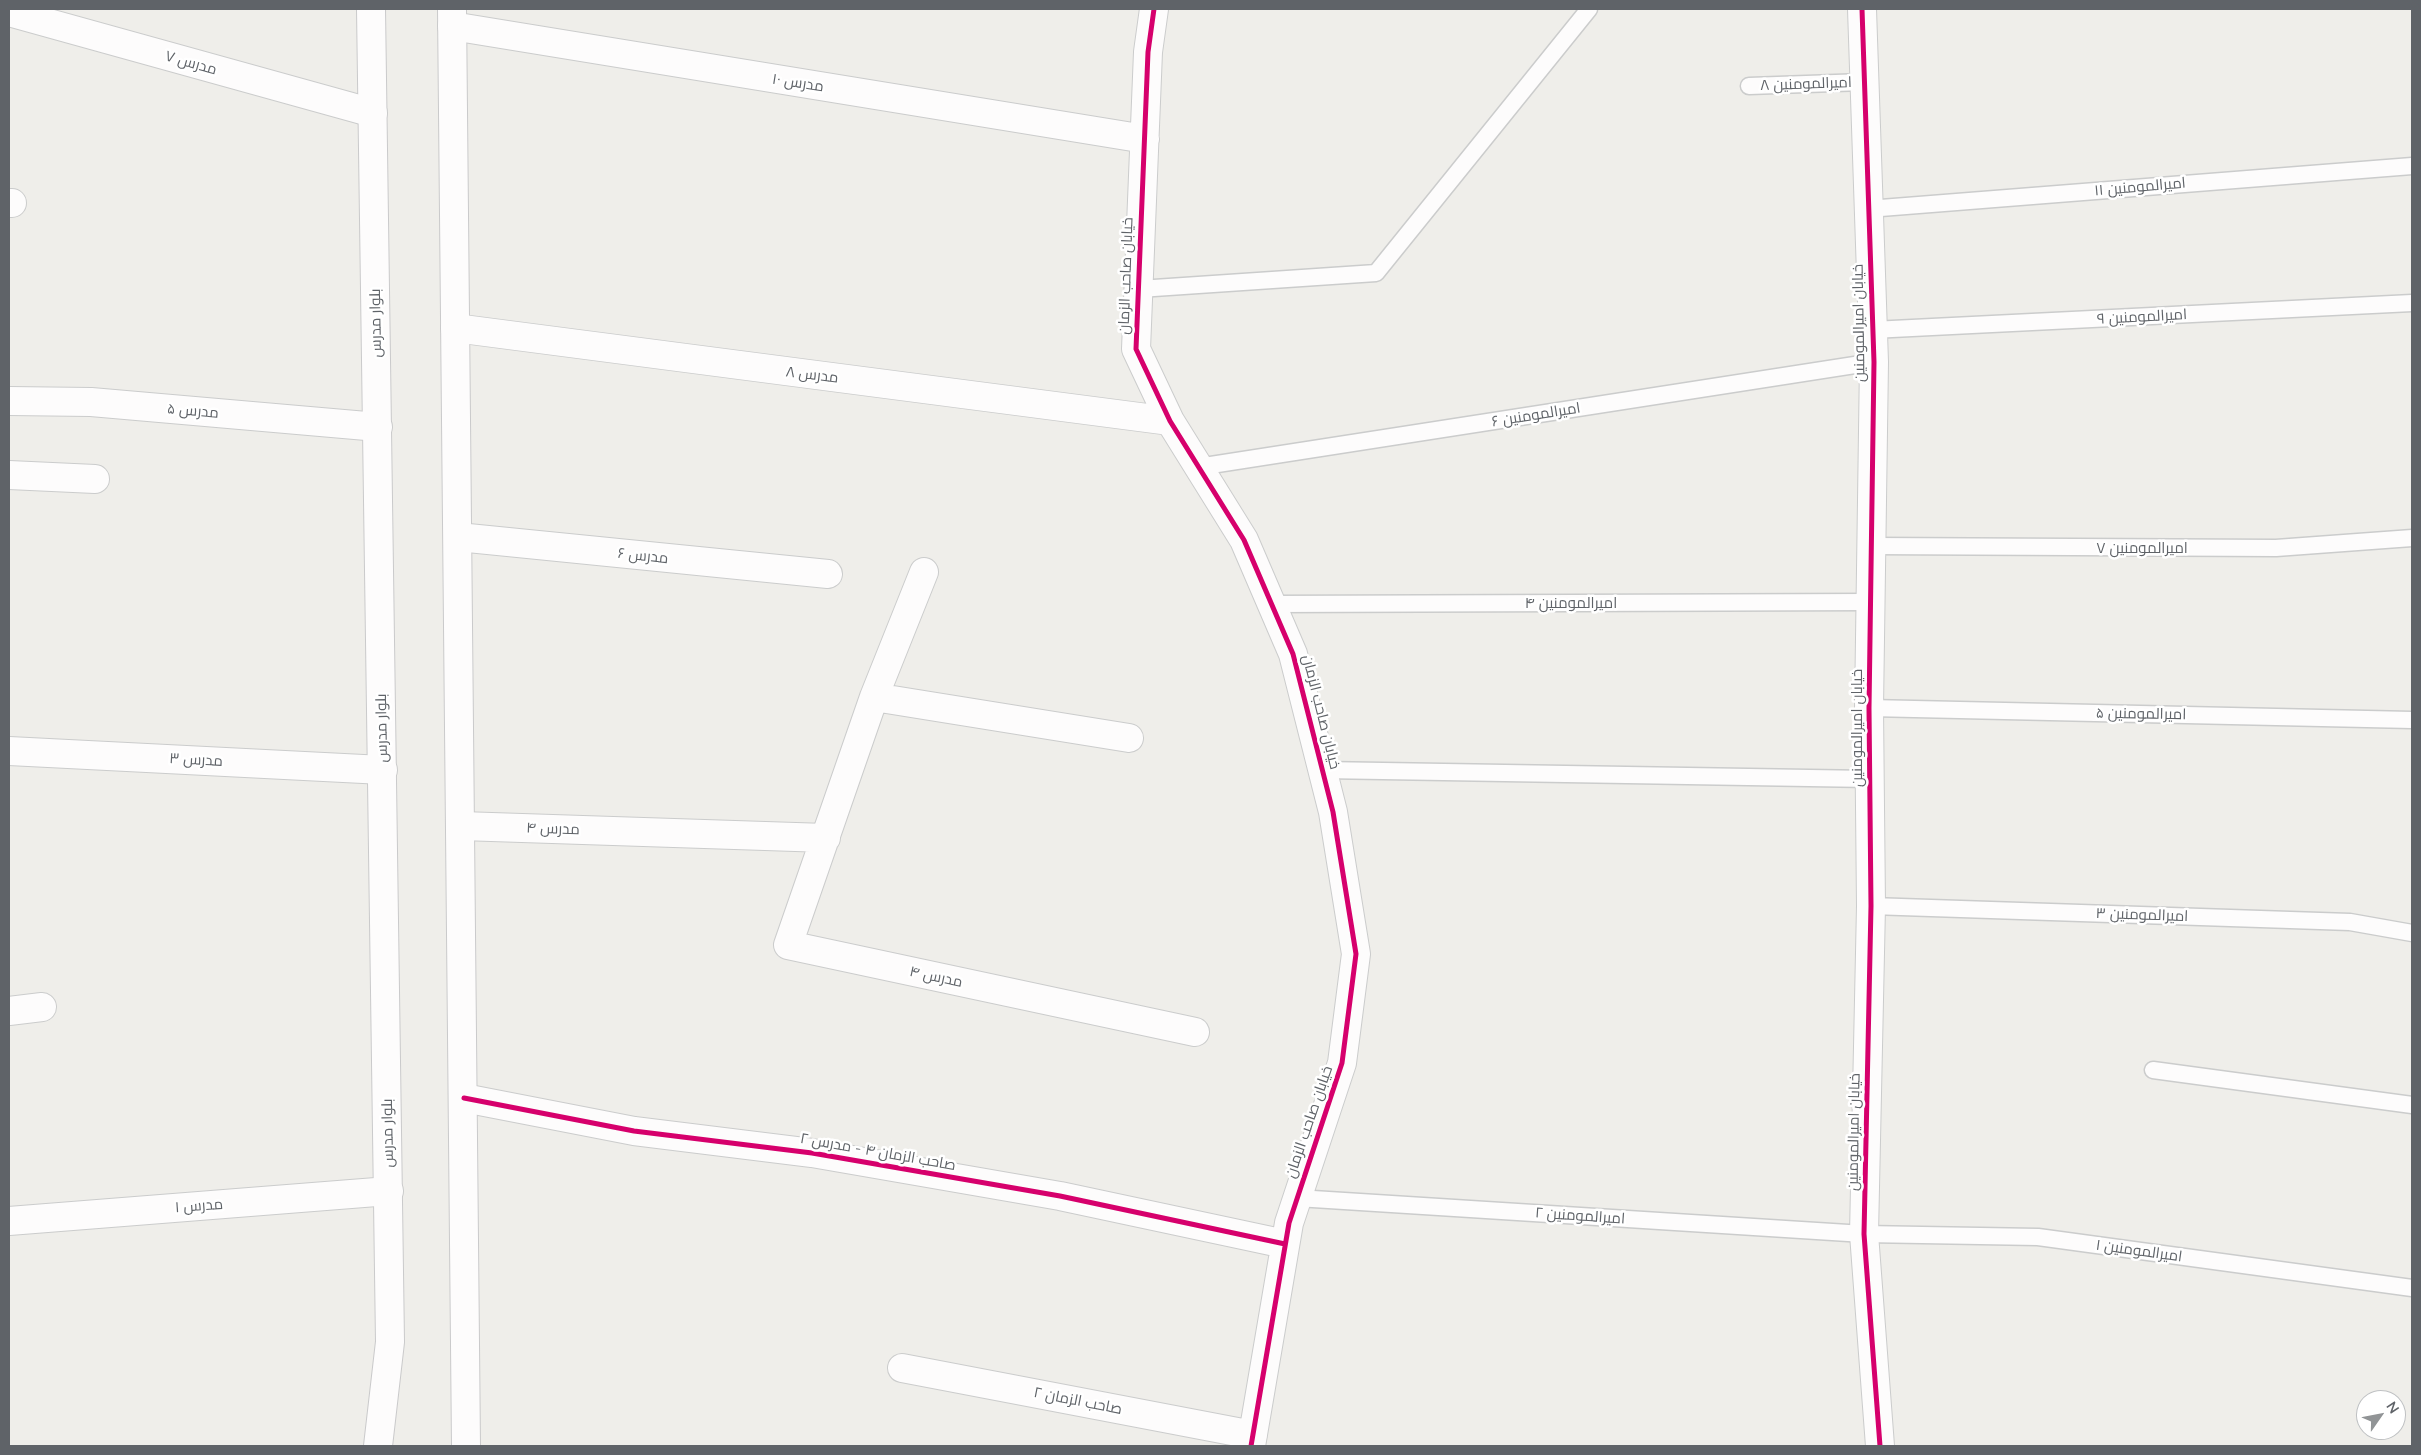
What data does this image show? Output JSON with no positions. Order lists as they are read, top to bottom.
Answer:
{
  "streets": {
    "street": [
      "مدرس ۷",
      "مدرس ۱۰",
      "خیابان صاحب الزمان",
      "بلوار مدرس",
      "خیابان امیرالمومنین",
      "مدرس ۸",
      "مدرس ۵",
      "مدرس ۶",
      "مدرس ۳",
      "مدرس ۴",
      "صاحب الزمان ۴ - مدرس ۲",
      "مدرس ۱",
      "صاحب الزمان ۲"
    ],
    "lane": [
      "امیرالمومنین ۸",
      "امیرالمومنین ۱۱",
      "امیرالمومنین ۹",
      "امیرالمومنین ۶",
      "امیرالمومنین ۷",
      "امیرالمومنین ۴",
      "امیرالمومنین ۵",
      "امیرالمومنین ۳",
      "امیرالمومنین ۲",
      "امیرالمومنین ۱"
    ]
  },
  "crossings": [
    ["مدرس ۷", "بلوار مدرس"],
    ["مدرس ۱۰", "خیابان صاحب الزمان"],
    ["امیرالمومنین ۸", "خیابان امیرالمومنین"],
    ["امیرالمومنین ۱۱", "خیابان امیرالمومنین"],
    ["خیابان صاحب الزمان", "مدرس ۸"],
    ["خیابان صاحب الزمان", "امیرالمومنین ۶"],
    ["خیابان صاحب الزمان", "امیرالمومنین ۴"],
    ["خیابان صاحب الزمان", "صاحب الزمان ۴ - مدرس ۲"],
    ["خیابان صاحب الزمان", "امیرالمومنین ۲"],
    ["خیابان صاحب الزمان", "صاحب الزمان ۲"],
    ["امیرالمومنین ۹", "خیابان امیرالمومنین"],
    ["بلوار مدرس", "مدرس ۵"],
    ["بلوار مدرس", "مدرس ۳"],
    ["بلوار مدرس", "مدرس ۱"],
    ["خیابان امیرالمومنین", "امیرالمومنین ۶"],
    ["خیابان امیرالمومنین", "امیرالمومنین ۷"],
    ["خیابان امیرالمومنین", "امیرالمومنین ۴"],
    ["خیابان امیرالمومنین", "امیرالمومنین ۵"],
    ["خیابان امیرالمومنین", "امیرالمومنین ۳"],
    ["خیابان امیرالمومنین", "امیرالمومنین ۲"],
    ["خیابان امیرالمومنین", "امیرالمومنین ۱"],
    ["امیرالمومنین ۲", "امیرالمومنین ۱"]
  ],
  "north": "top right"
}
